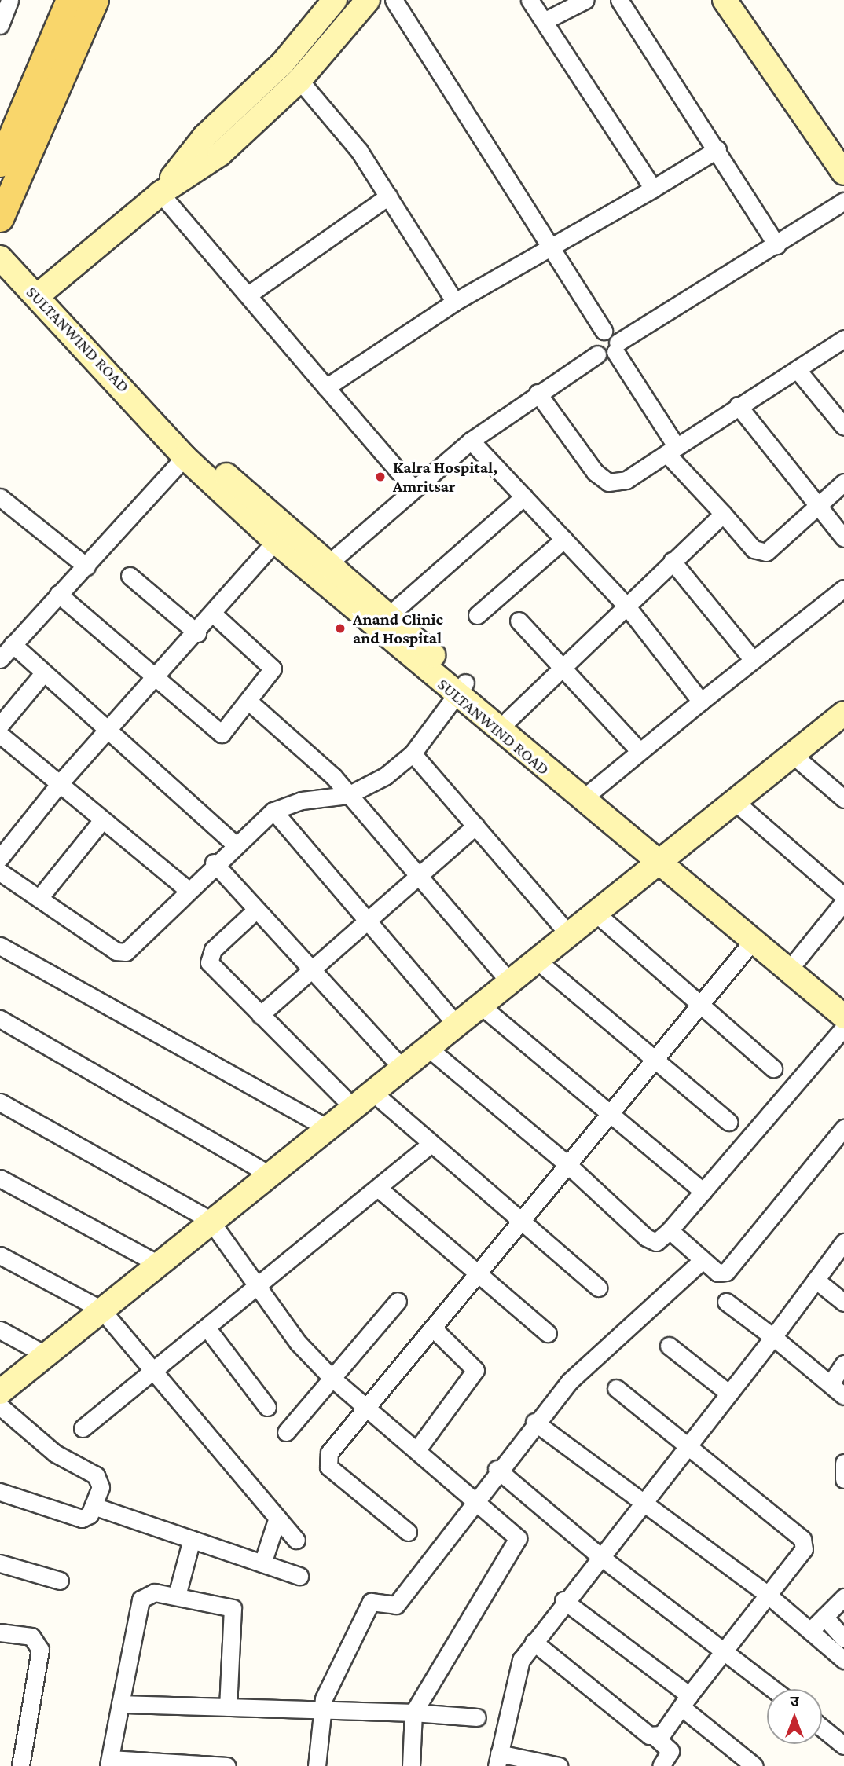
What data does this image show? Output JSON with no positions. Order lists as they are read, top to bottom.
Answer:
{
  "streets": {
    "main road": ["SULTANWIND ROAD"]
  },
  "places": ["Kalra Hospital, Amritsar", "Anand Clinic and Hospital"],
  "north": "top"
}
